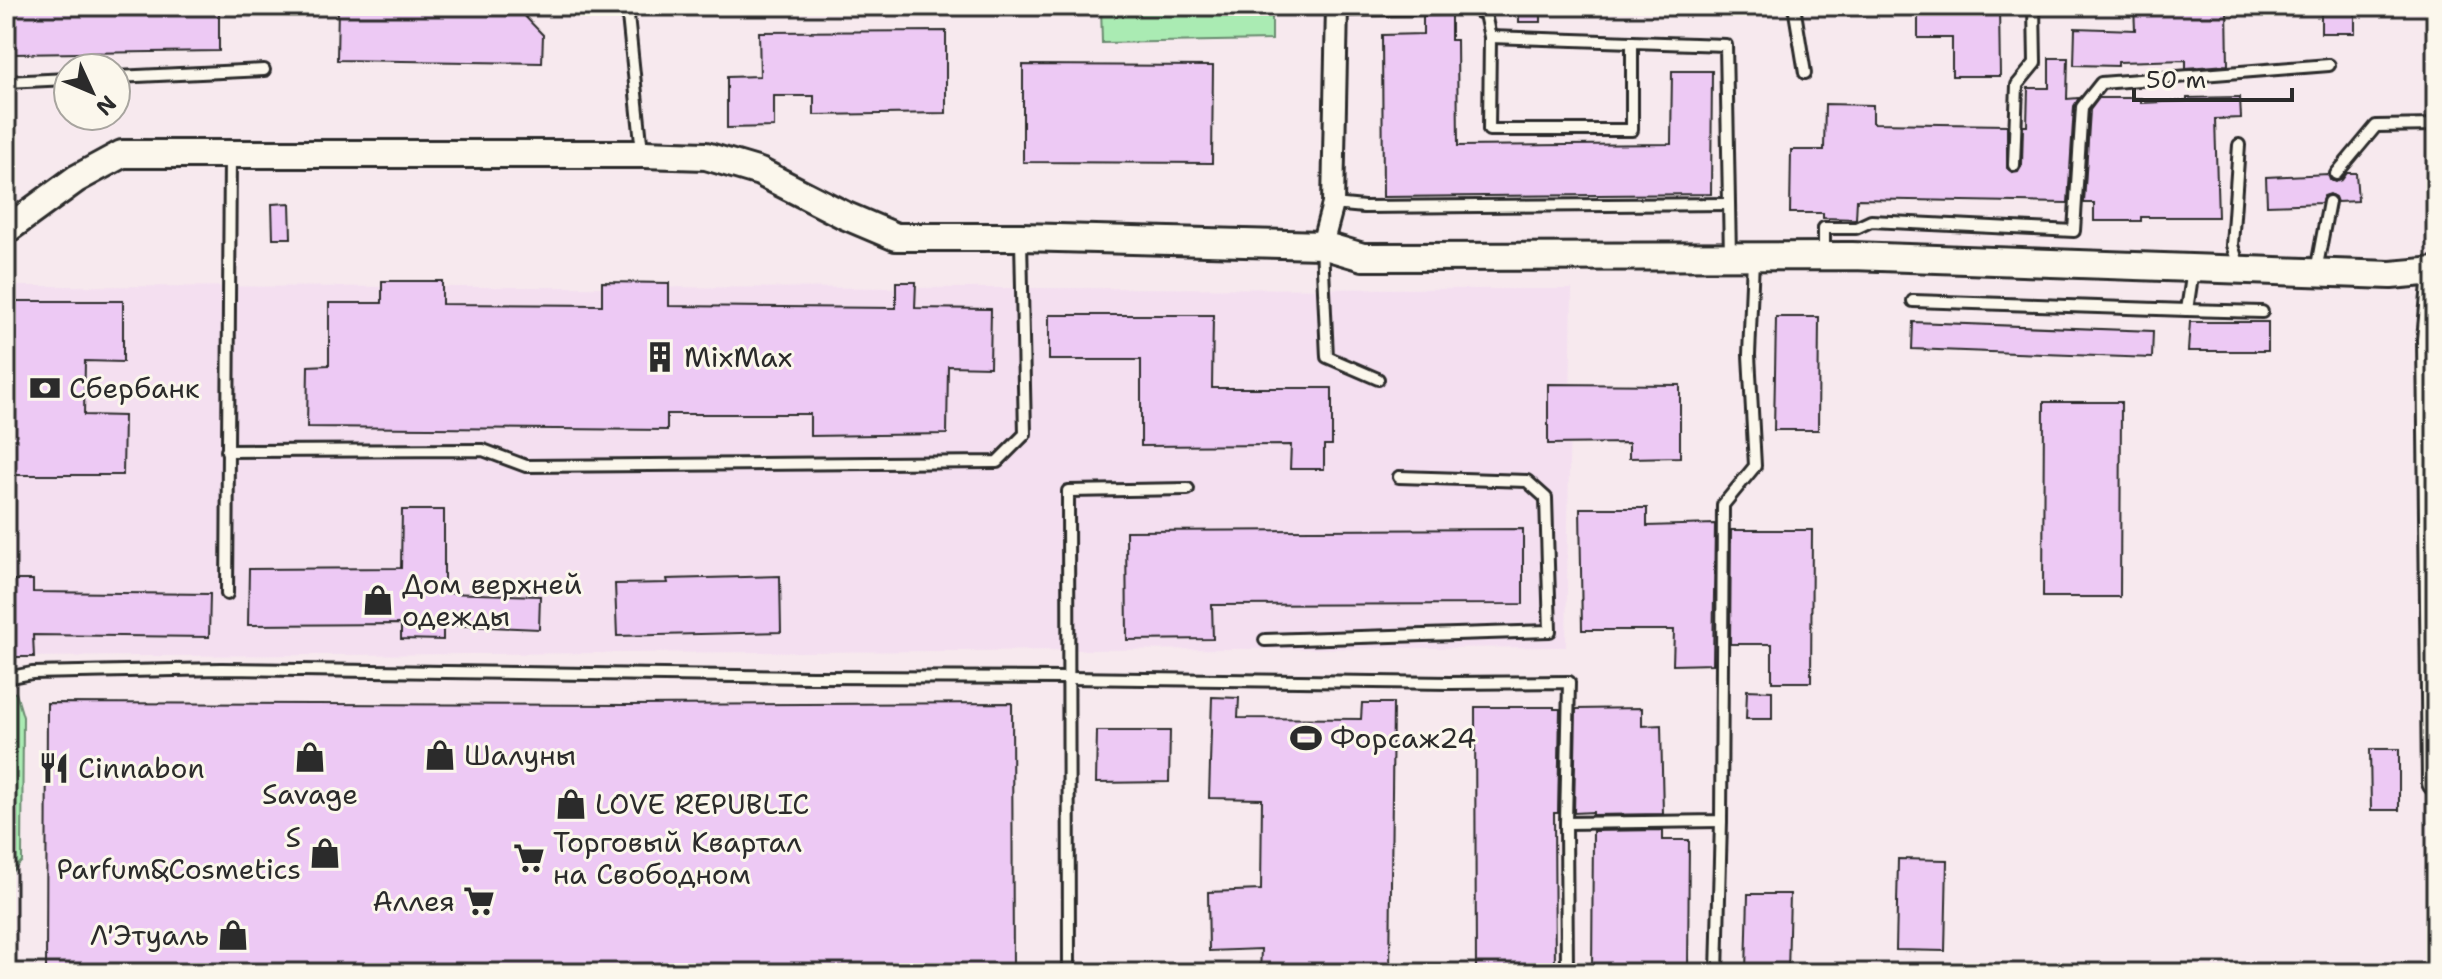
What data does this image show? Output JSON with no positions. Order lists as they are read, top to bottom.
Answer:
{
  "places": {
    "building": ["MixMax"],
    "bank": ["Сбербанк"],
    "shop": [
      "Дом верхней одежды",
      "Шалуны",
      "Savage",
      "LOVE REPUBLIC",
      "S Parfum&Cosmetics",
      "Л'Этуаль"
    ],
    "sports": ["Форсаж24"],
    "restaurant": ["Cinnabon"],
    "supermarket": ["Торговый Квартал на Свободном", "Аллея"]
  },
  "scale_bar": "50 m",
  "north": "bottom right"
}
